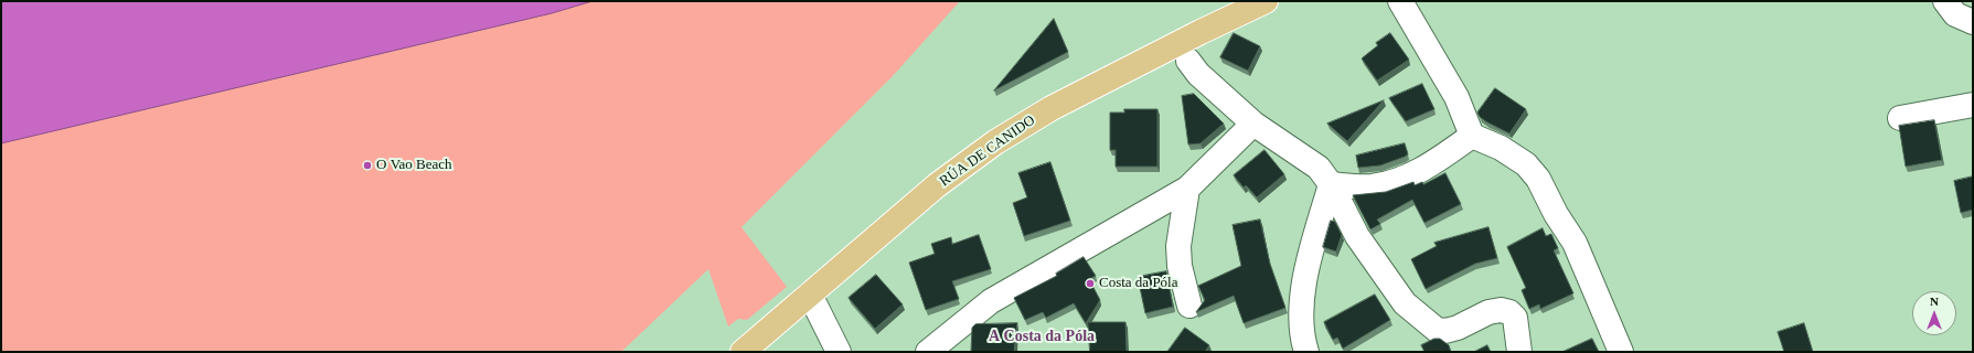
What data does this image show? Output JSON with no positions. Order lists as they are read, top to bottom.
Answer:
{
  "streets": {
    "main road": ["RÚA DE CANIDO"]
  },
  "districts": ["A Costa da Póla"],
  "places": ["O Vao Beach", "Costa da Póla"],
  "north": "top"
}
